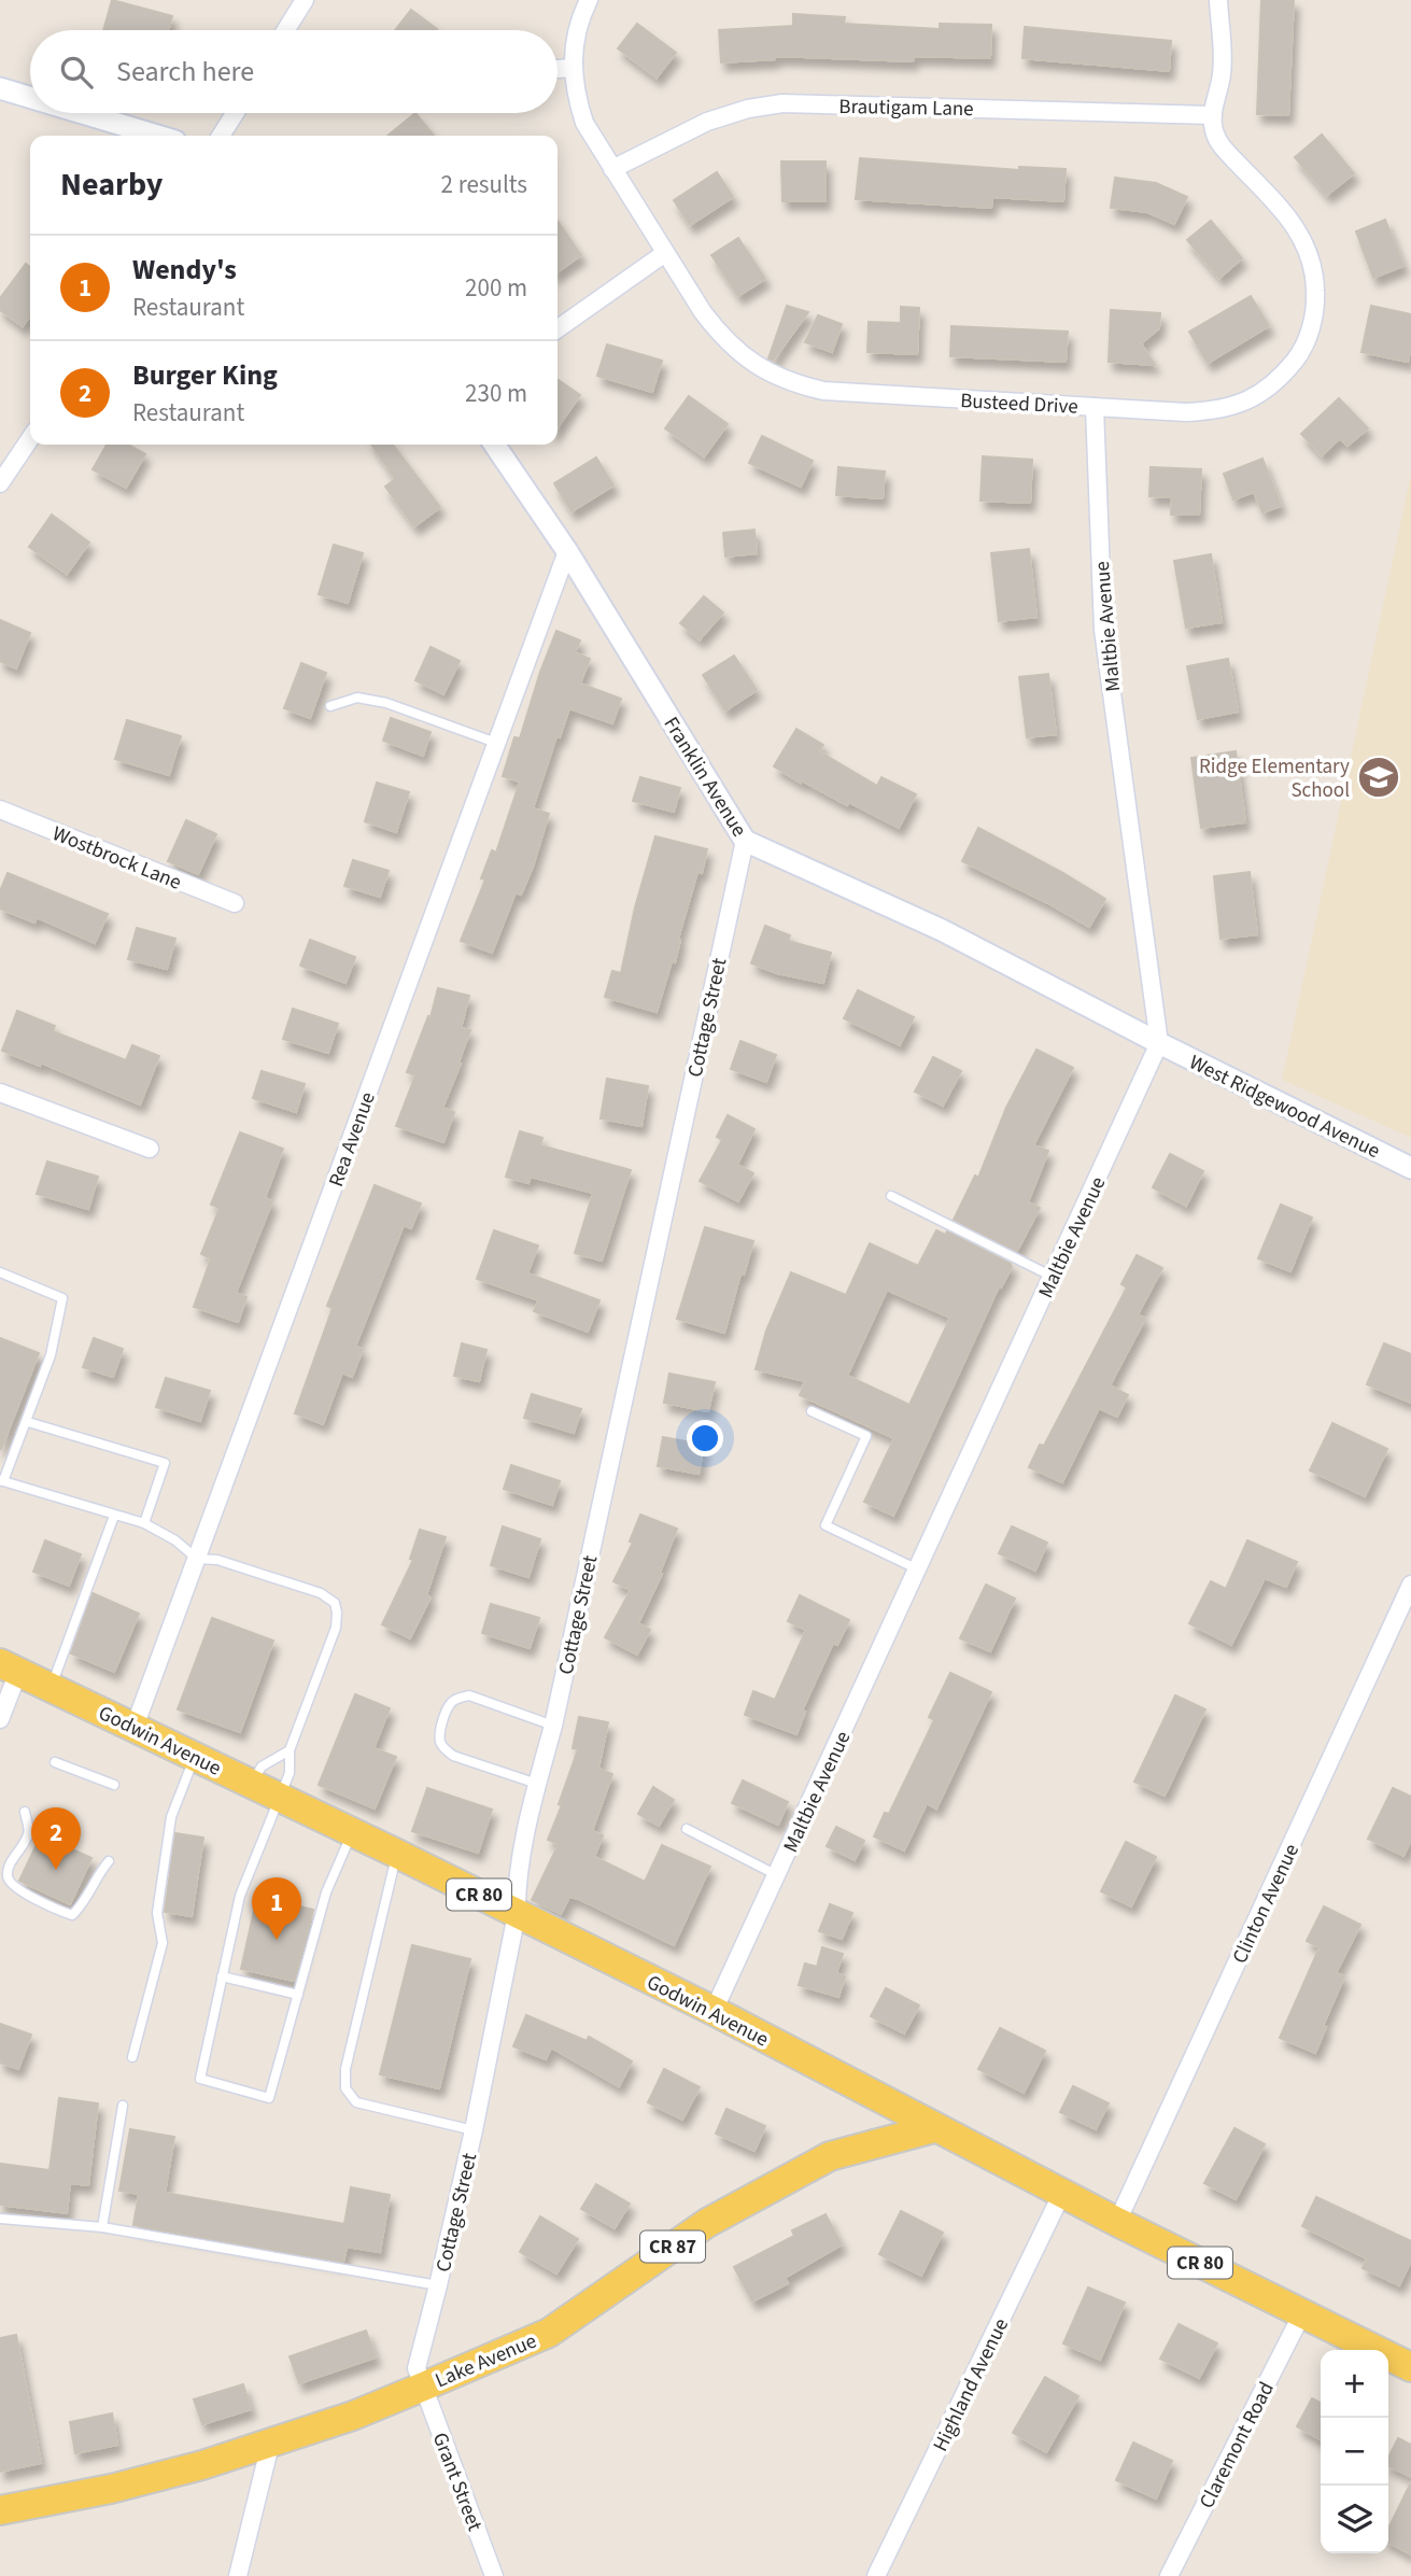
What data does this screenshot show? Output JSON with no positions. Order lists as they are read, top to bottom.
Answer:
{
  "streets": {
    "main road": [
      "Godwin Avenue",
      "CR 80",
      "CR 87",
      "Lake Avenue"
    ],
    "street": [
      "Brautigam Lane",
      "Busteed Drive",
      "Maltbie Avenue",
      "Franklin Avenue",
      "Wostbrock Lane",
      "Cottage Street",
      "West Ridgewood Avenue",
      "Rea Avenue",
      "Clinton Avenue",
      "Highland Avenue",
      "Claremont Road",
      "Grant Street"
    ]
  },
  "crossings": [
    ["Brautigam Lane", "Busteed Drive"],
    ["Busteed Drive", "Maltbie Avenue"],
    ["Maltbie Avenue", "Franklin Avenue"],
    ["Maltbie Avenue", "West Ridgewood Avenue"],
    ["Maltbie Avenue", "Godwin Avenue"],
    ["Franklin Avenue", "Cottage Street"],
    ["Franklin Avenue", "West Ridgewood Avenue"],
    ["Franklin Avenue", "Rea Avenue"],
    ["Cottage Street", "Godwin Avenue"],
    ["Cottage Street", "Lake Avenue"],
    ["Cottage Street", "Grant Street"],
    ["Rea Avenue", "Godwin Avenue"],
    ["Godwin Avenue", "Clinton Avenue"],
    ["Godwin Avenue", "Lake Avenue"],
    ["Godwin Avenue", "Highland Avenue"],
    ["Godwin Avenue", "Claremont Road"],
    ["Lake Avenue", "Grant Street"]
  ],
  "places": {
    "school or university": ["Ridge Elementary School"]
  },
  "page": {
    "search": "Search here",
    "heading": ["Nearby", "2 results"],
    "list": [
      {
        "mark": "1",
        "name": "Wendy's",
        "note": "Restaurant",
        "value": "200 m"
      },
      {
        "mark": "2",
        "name": "Burger King",
        "note": "Restaurant",
        "value": "230 m"
      }
    ],
    "pins": ["2", "1"],
    "map_buttons": ["+", "−"]
  }
}
